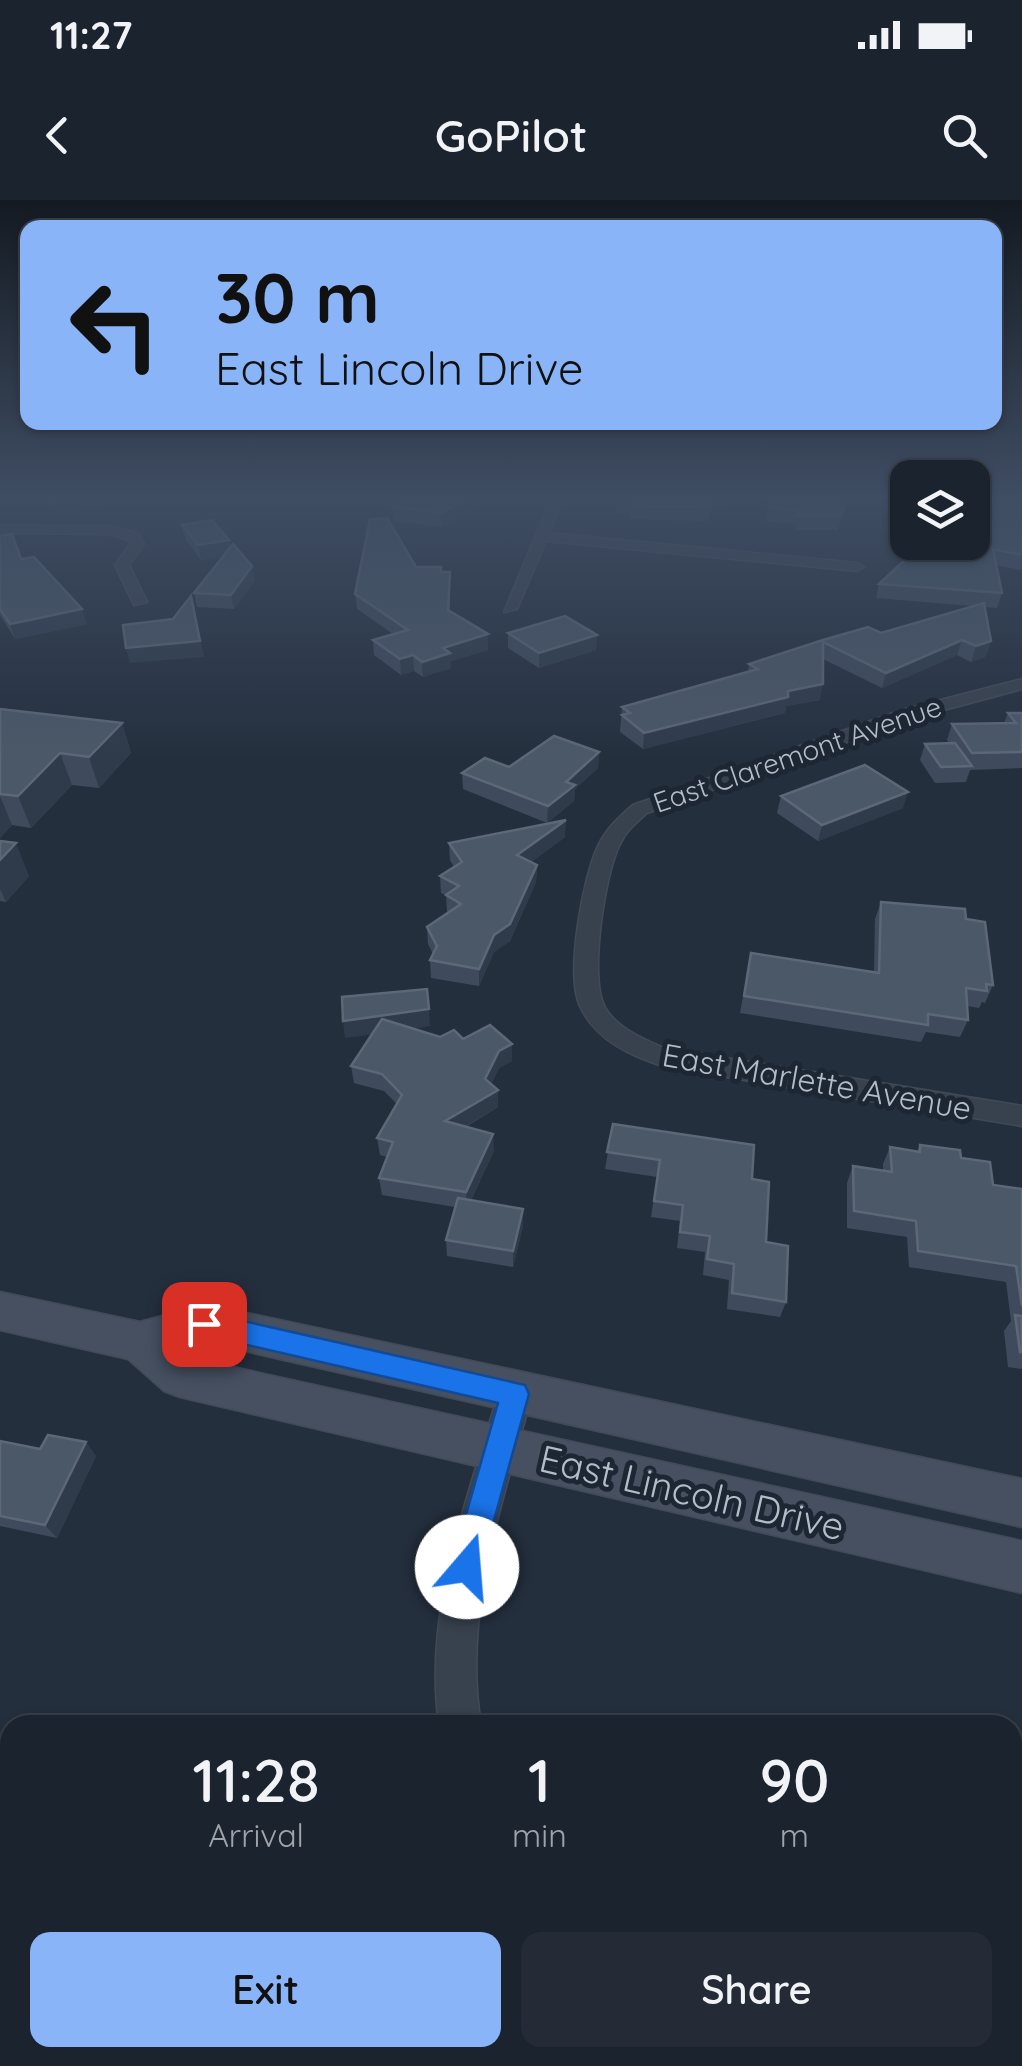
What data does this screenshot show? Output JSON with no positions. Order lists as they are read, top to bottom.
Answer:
{
  "streets": {
    "main road": ["East Lincoln Drive"],
    "street": ["East Claremont Avenue", "East Marlette Avenue"]
  },
  "crossings": [
    ["East Claremont Avenue", "East Marlette Avenue"]
  ],
  "page": {
    "status": "11:27",
    "header": "GoPilot",
    "turn": ["30 m", "East Lincoln Drive"],
    "eta": [
      "11:28",
      "Arrival",
      "1",
      "min",
      "90",
      "m"
    ],
    "buttons": ["Exit", "Share"]
  }
}
